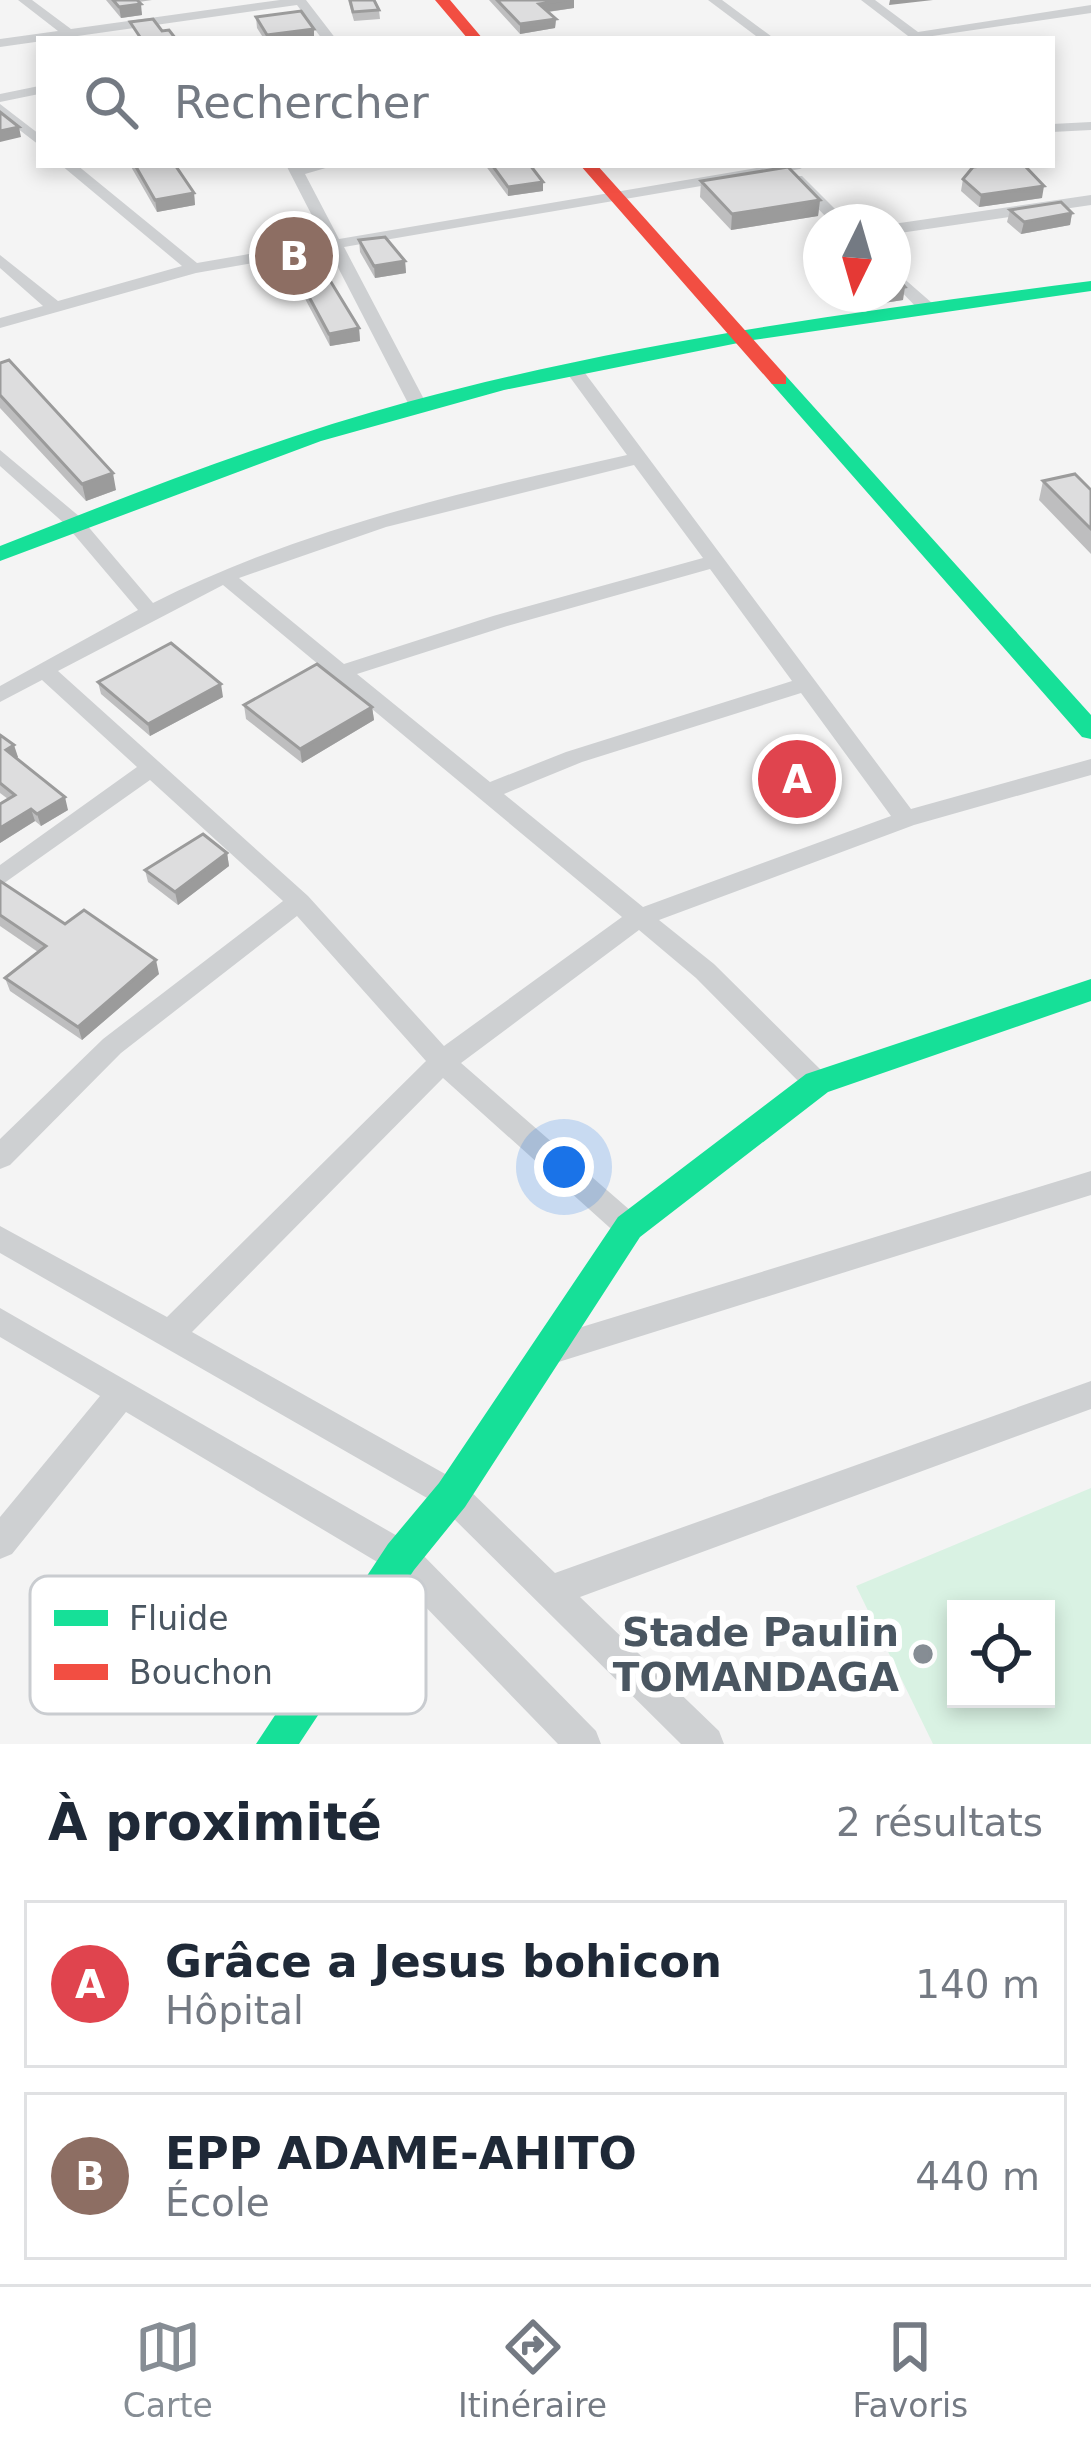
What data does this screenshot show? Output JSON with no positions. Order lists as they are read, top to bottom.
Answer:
{
  "places": ["Stade Paulin TOMANDAGA"],
  "legend": ["Fluide", "Bouchon"],
  "north": "bottom",
  "page": {
    "search": "Rechercher",
    "pins": ["B", "A"],
    "heading": ["À proximité", "2 résultats"],
    "list": [
      {
        "mark": "A",
        "name": "Grâce a Jesus bohicon",
        "note": "Hôpital",
        "value": "140 m"
      },
      {
        "mark": "B",
        "name": "EPP ADAME-AHITO",
        "note": "École",
        "value": "440 m"
      }
    ],
    "nav": ["Carte", "Itinéraire", "Favoris"]
  }
}
